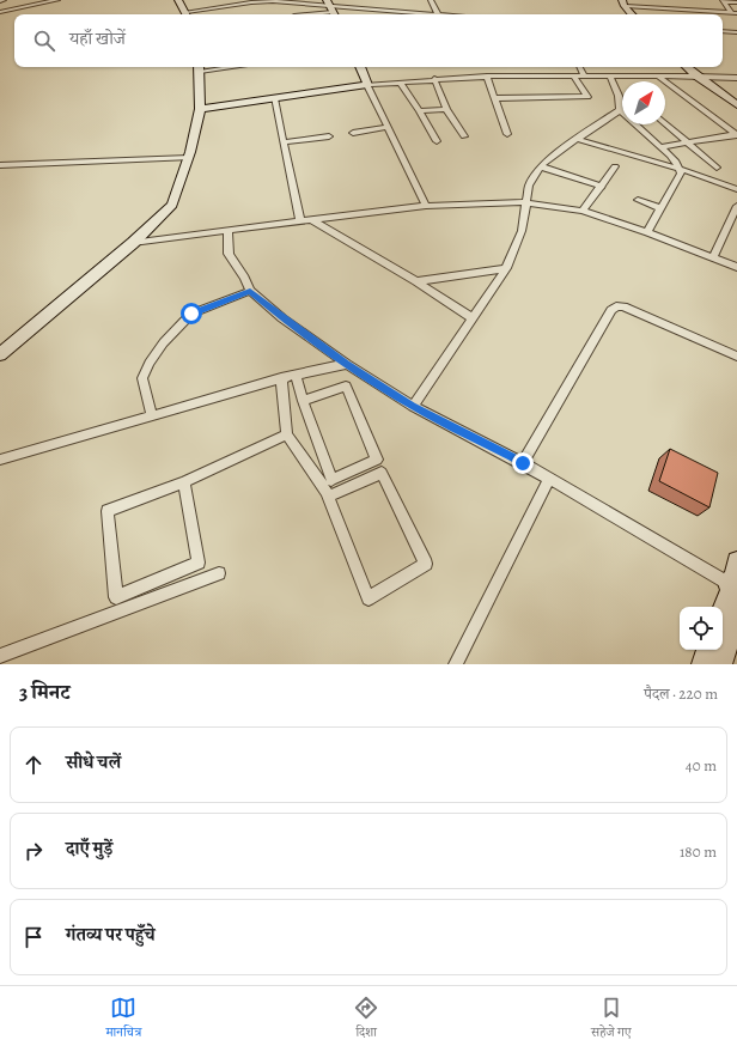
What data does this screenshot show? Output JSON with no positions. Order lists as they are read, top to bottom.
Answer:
{
  "north": "top right",
  "page": {
    "search": "यहाँ खोजें",
    "heading": ["3 मिनट", "पैदल · 220 m"],
    "list": [
      ["सीधे चलें", "40 m"],
      ["दाएँ मुड़ें", "180 m"],
      "गंतव्य पर पहुँचे"
    ],
    "nav": ["मानचित्र", "दिशा", "सहेजे गए"]
  }
}
